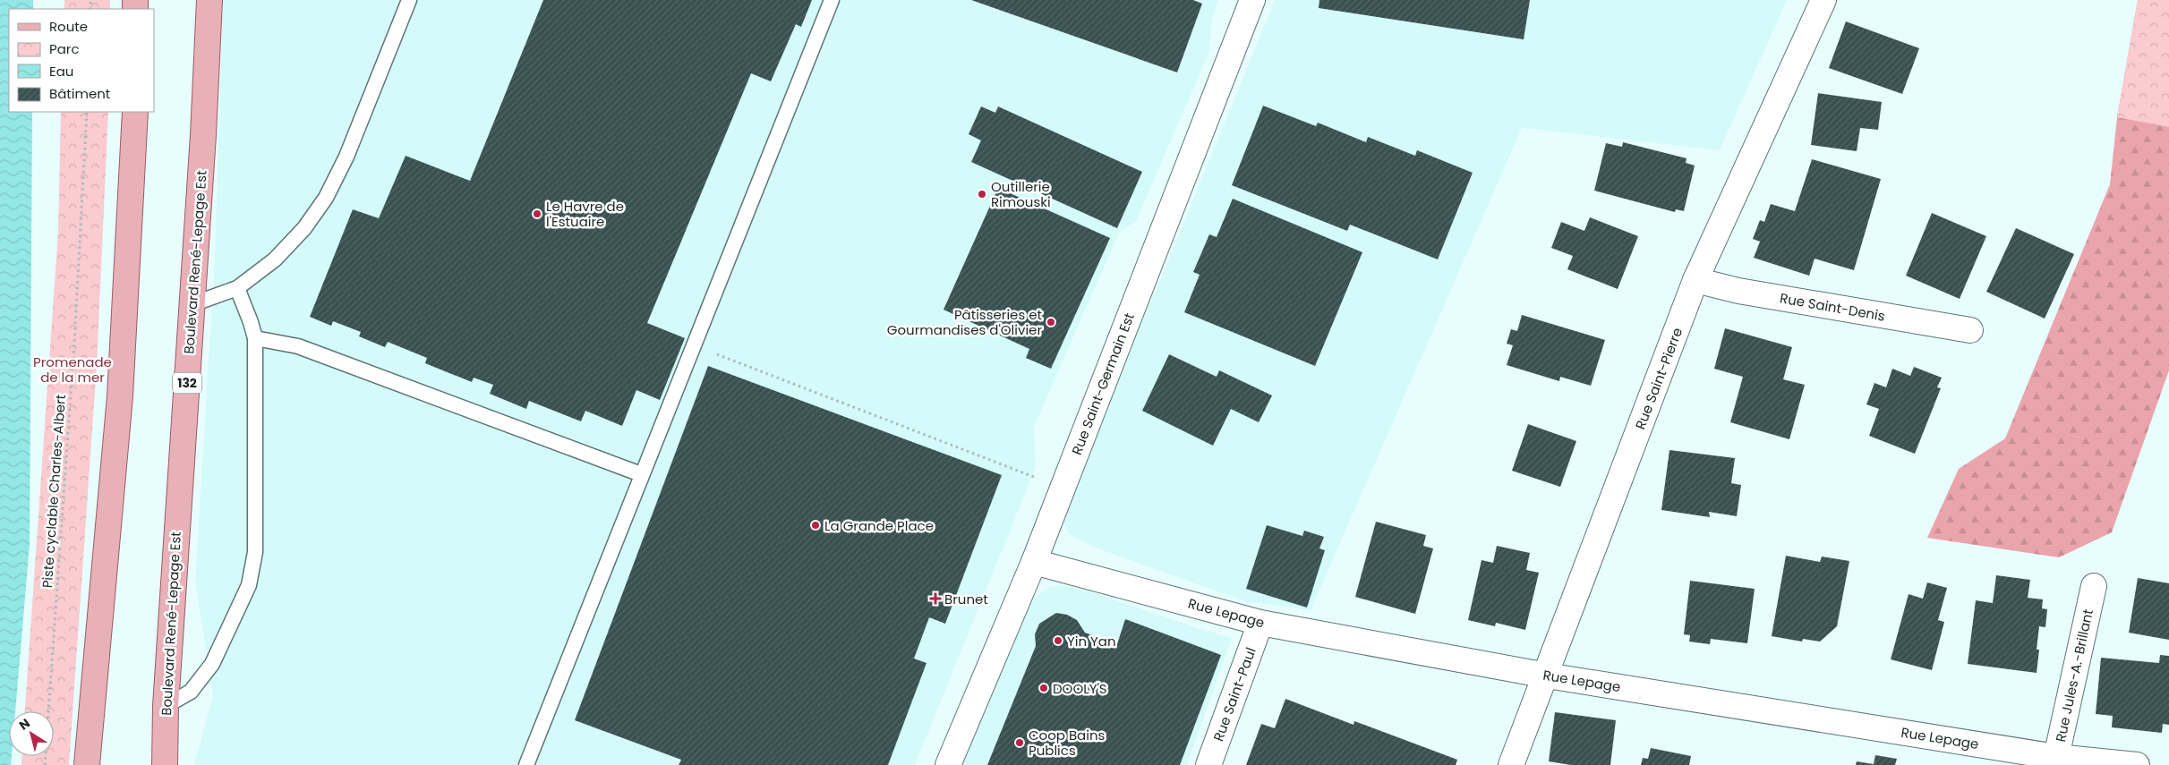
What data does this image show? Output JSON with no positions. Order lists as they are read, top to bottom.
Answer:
{
  "streets": {
    "main road": ["Boulevard René-Lepage Est", "132"],
    "street": [
      "Rue Saint-Denis",
      "Rue Saint-Pierre",
      "Rue Saint-Germain Est",
      "Rue Lepage",
      "Rue Jules-A.-Brillant",
      "Rue Saint-Paul"
    ],
    "path": ["Piste cyclable Charles-Albert"]
  },
  "crossings": [
    ["Rue Saint-Denis", "Rue Saint-Pierre"],
    ["Rue Saint-Pierre", "Rue Lepage"],
    ["Rue Saint-Germain Est", "Rue Lepage"],
    ["Rue Lepage", "Rue Jules-A.-Brillant"],
    ["Rue Lepage", "Rue Saint-Paul"]
  ],
  "parks": ["Promenade de la mer"],
  "places": {
    "other": [
      "Outillerie Rimouski",
      "Le Havre de l'Estuaire",
      "Pâtisseries et Gourmandises d'Olivier",
      "La Grande Place",
      "Yin Yan",
      "DOOLY'S",
      "Coop Bains Publics"
    ],
    "health": ["Brunet"]
  },
  "legend": [
    "Route",
    "Parc",
    "Eau",
    "Bâtiment"
  ],
  "north": "top left"
}
